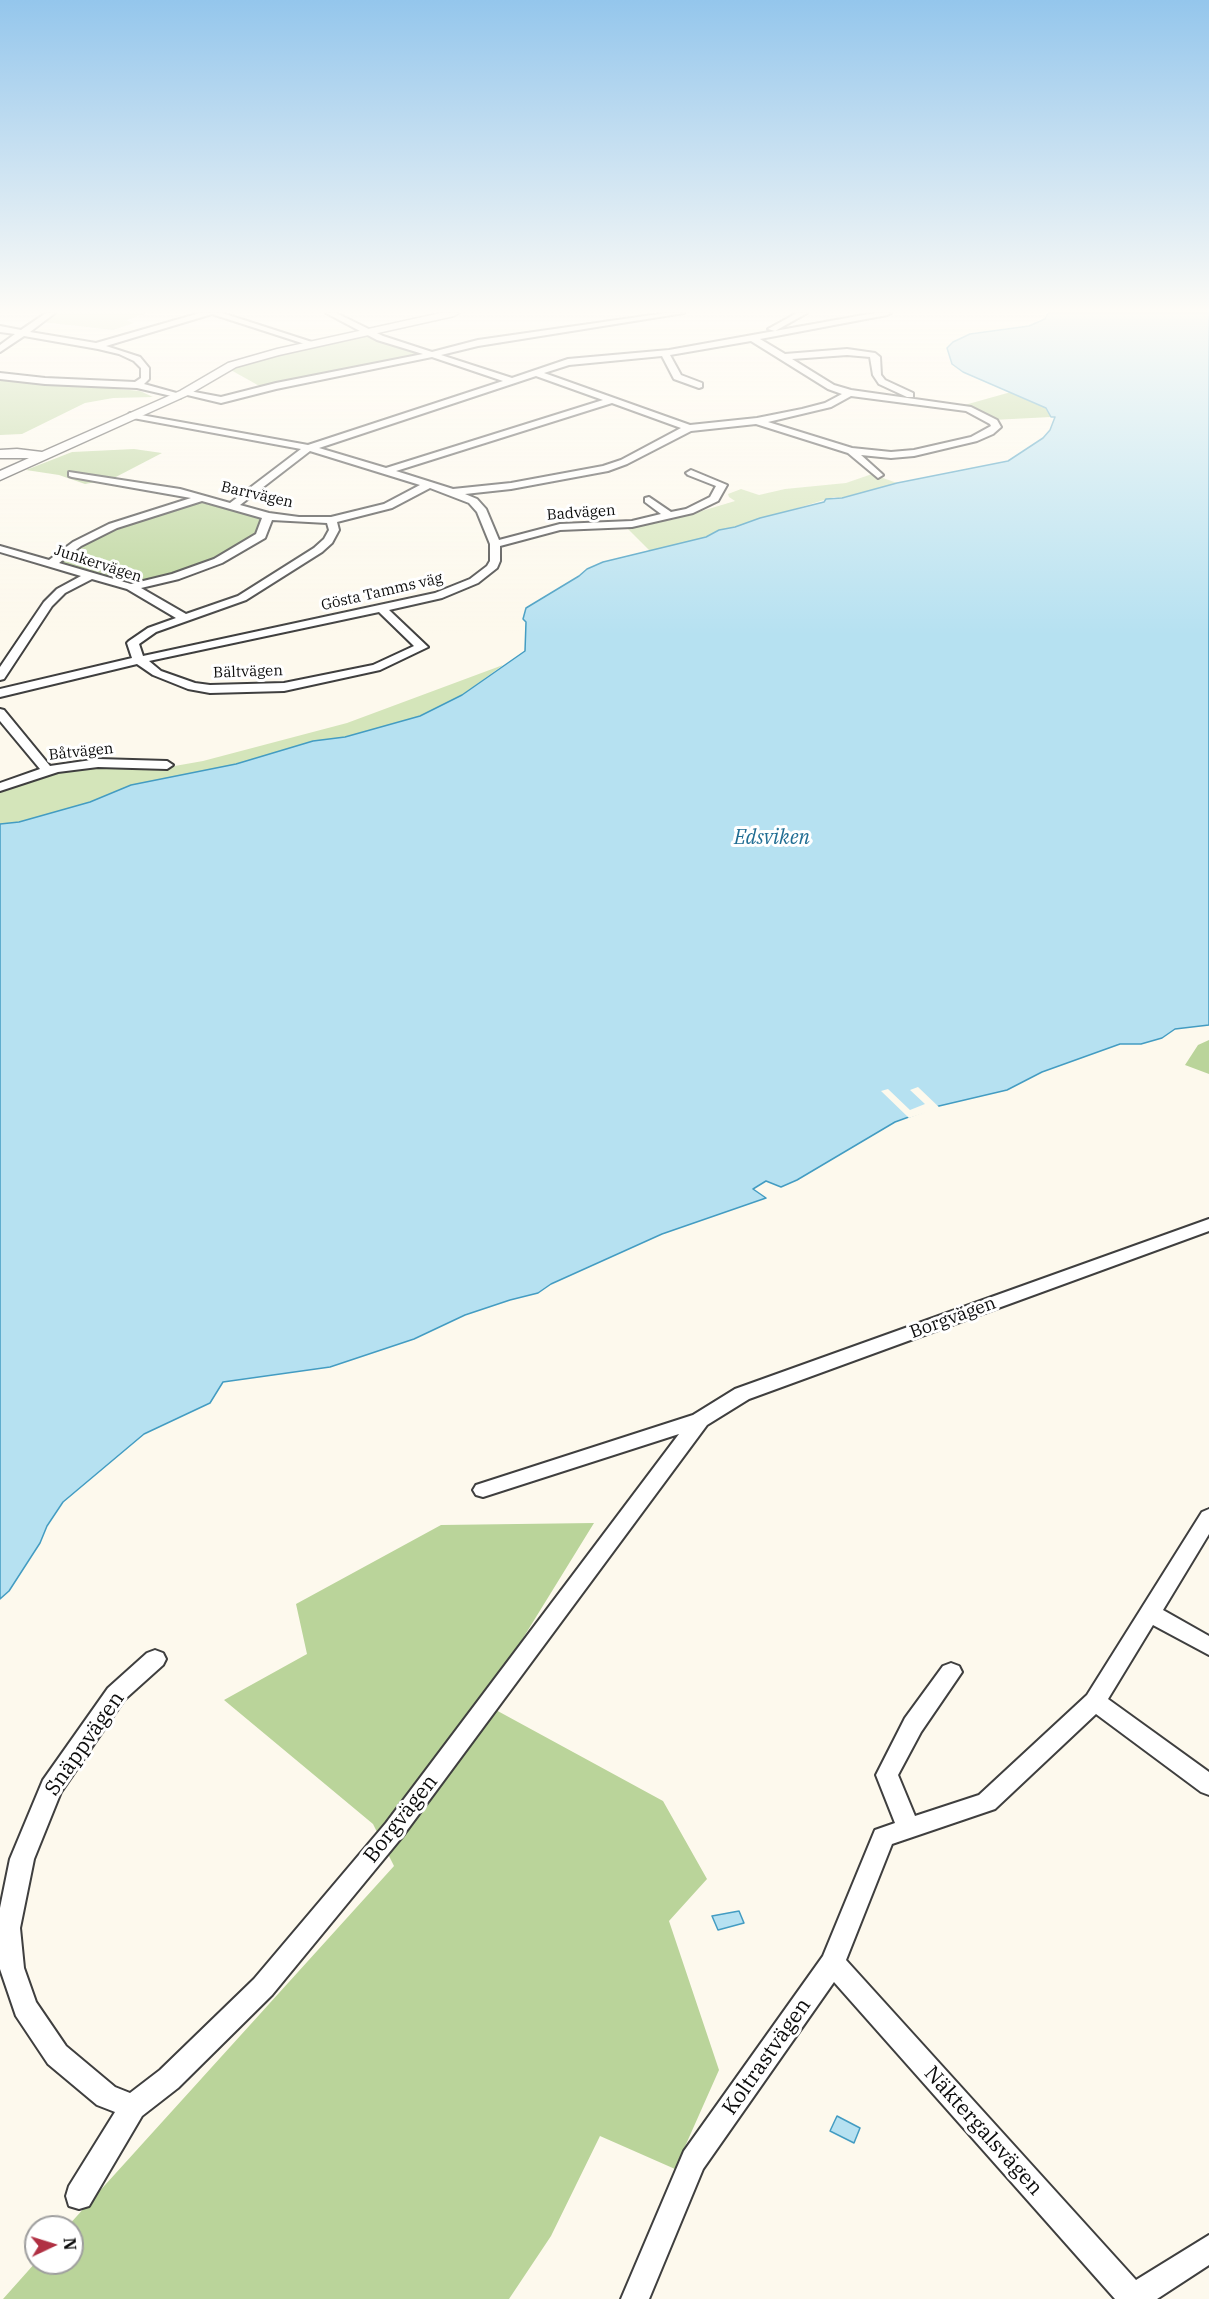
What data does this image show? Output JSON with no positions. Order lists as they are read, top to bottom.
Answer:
{
  "streets": {
    "street": [
      "Barrvägen",
      "Badvägen",
      "Junkervägen",
      "Gösta Tamms väg",
      "Bältvägen",
      "Båtvägen",
      "Borgvägen",
      "Snäppvägen",
      "Koltrastvägen",
      "Näktergalsvägen"
    ]
  },
  "crossings": [
    ["Badvägen", "Gösta Tamms väg"],
    ["Gösta Tamms väg", "Bältvägen"],
    ["Borgvägen", "Snäppvägen"],
    ["Koltrastvägen", "Näktergalsvägen"]
  ],
  "water": ["Edsviken"],
  "north": "right"
}
